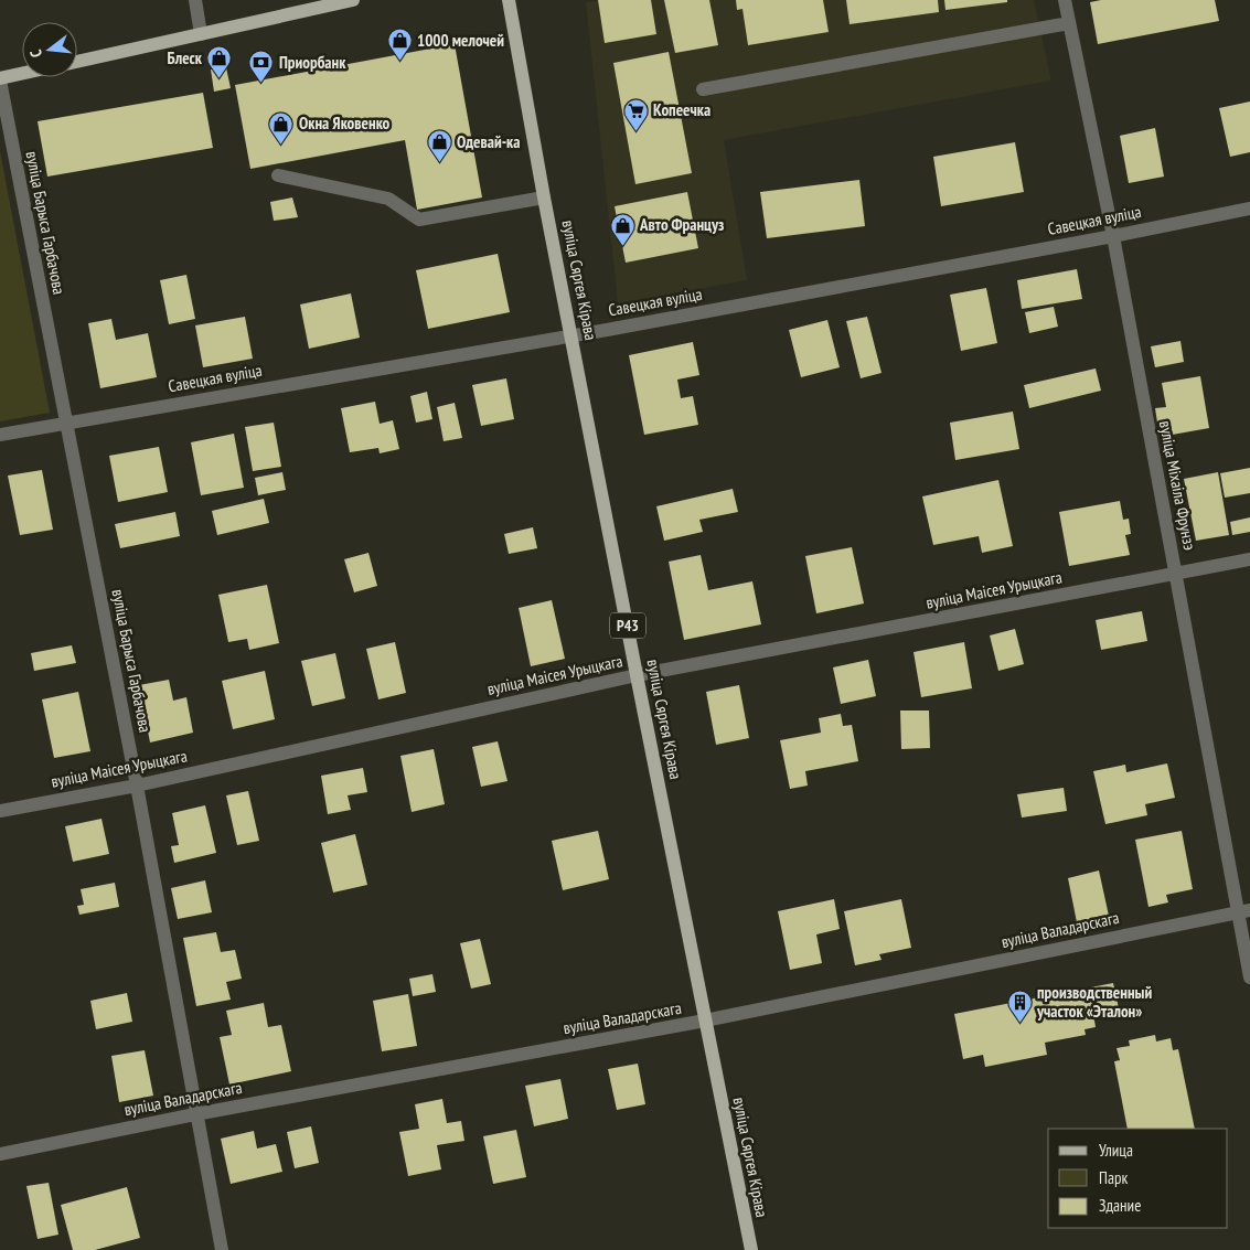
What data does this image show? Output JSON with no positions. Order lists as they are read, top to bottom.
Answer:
{
  "streets": {
    "main road": ["вуліца Сяргея Кірава", "Р43"],
    "street": [
      "Савецкая вуліца",
      "вуліца Барыса Гарбачова",
      "вуліца Міхаіла Фрунзэ",
      "вуліца Маісея Урыцкага",
      "вуліца Валадарскага"
    ]
  },
  "crossings": [
    ["Савецкая вуліца", "вуліца Барыса Гарбачова"],
    ["Савецкая вуліца", "вуліца Сяргея Кірава"],
    ["Савецкая вуліца", "вуліца Міхаіла Фрунзэ"],
    ["вуліца Барыса Гарбачова", "вуліца Маісея Урыцкага"],
    ["вуліца Барыса Гарбачова", "вуліца Валадарскага"],
    ["вуліца Сяргея Кірава", "вуліца Маісея Урыцкага"],
    ["вуліца Сяргея Кірава", "вуліца Валадарскага"],
    ["вуліца Міхаіла Фрунзэ", "вуліца Маісея Урыцкага"],
    ["вуліца Міхаіла Фрунзэ", "вуліца Валадарскага"]
  ],
  "places": {
    "shop": [
      "1000 мелочей",
      "Блеск",
      "Окна Яковенко",
      "Одевай-ка",
      "Авто Француз"
    ],
    "bank": ["Приорбанк"],
    "supermarket": ["Копеечка"],
    "building": ["производственный участок «Эталон»"]
  },
  "legend": ["Улица", "Парк", "Здание"],
  "north": "left"
}
